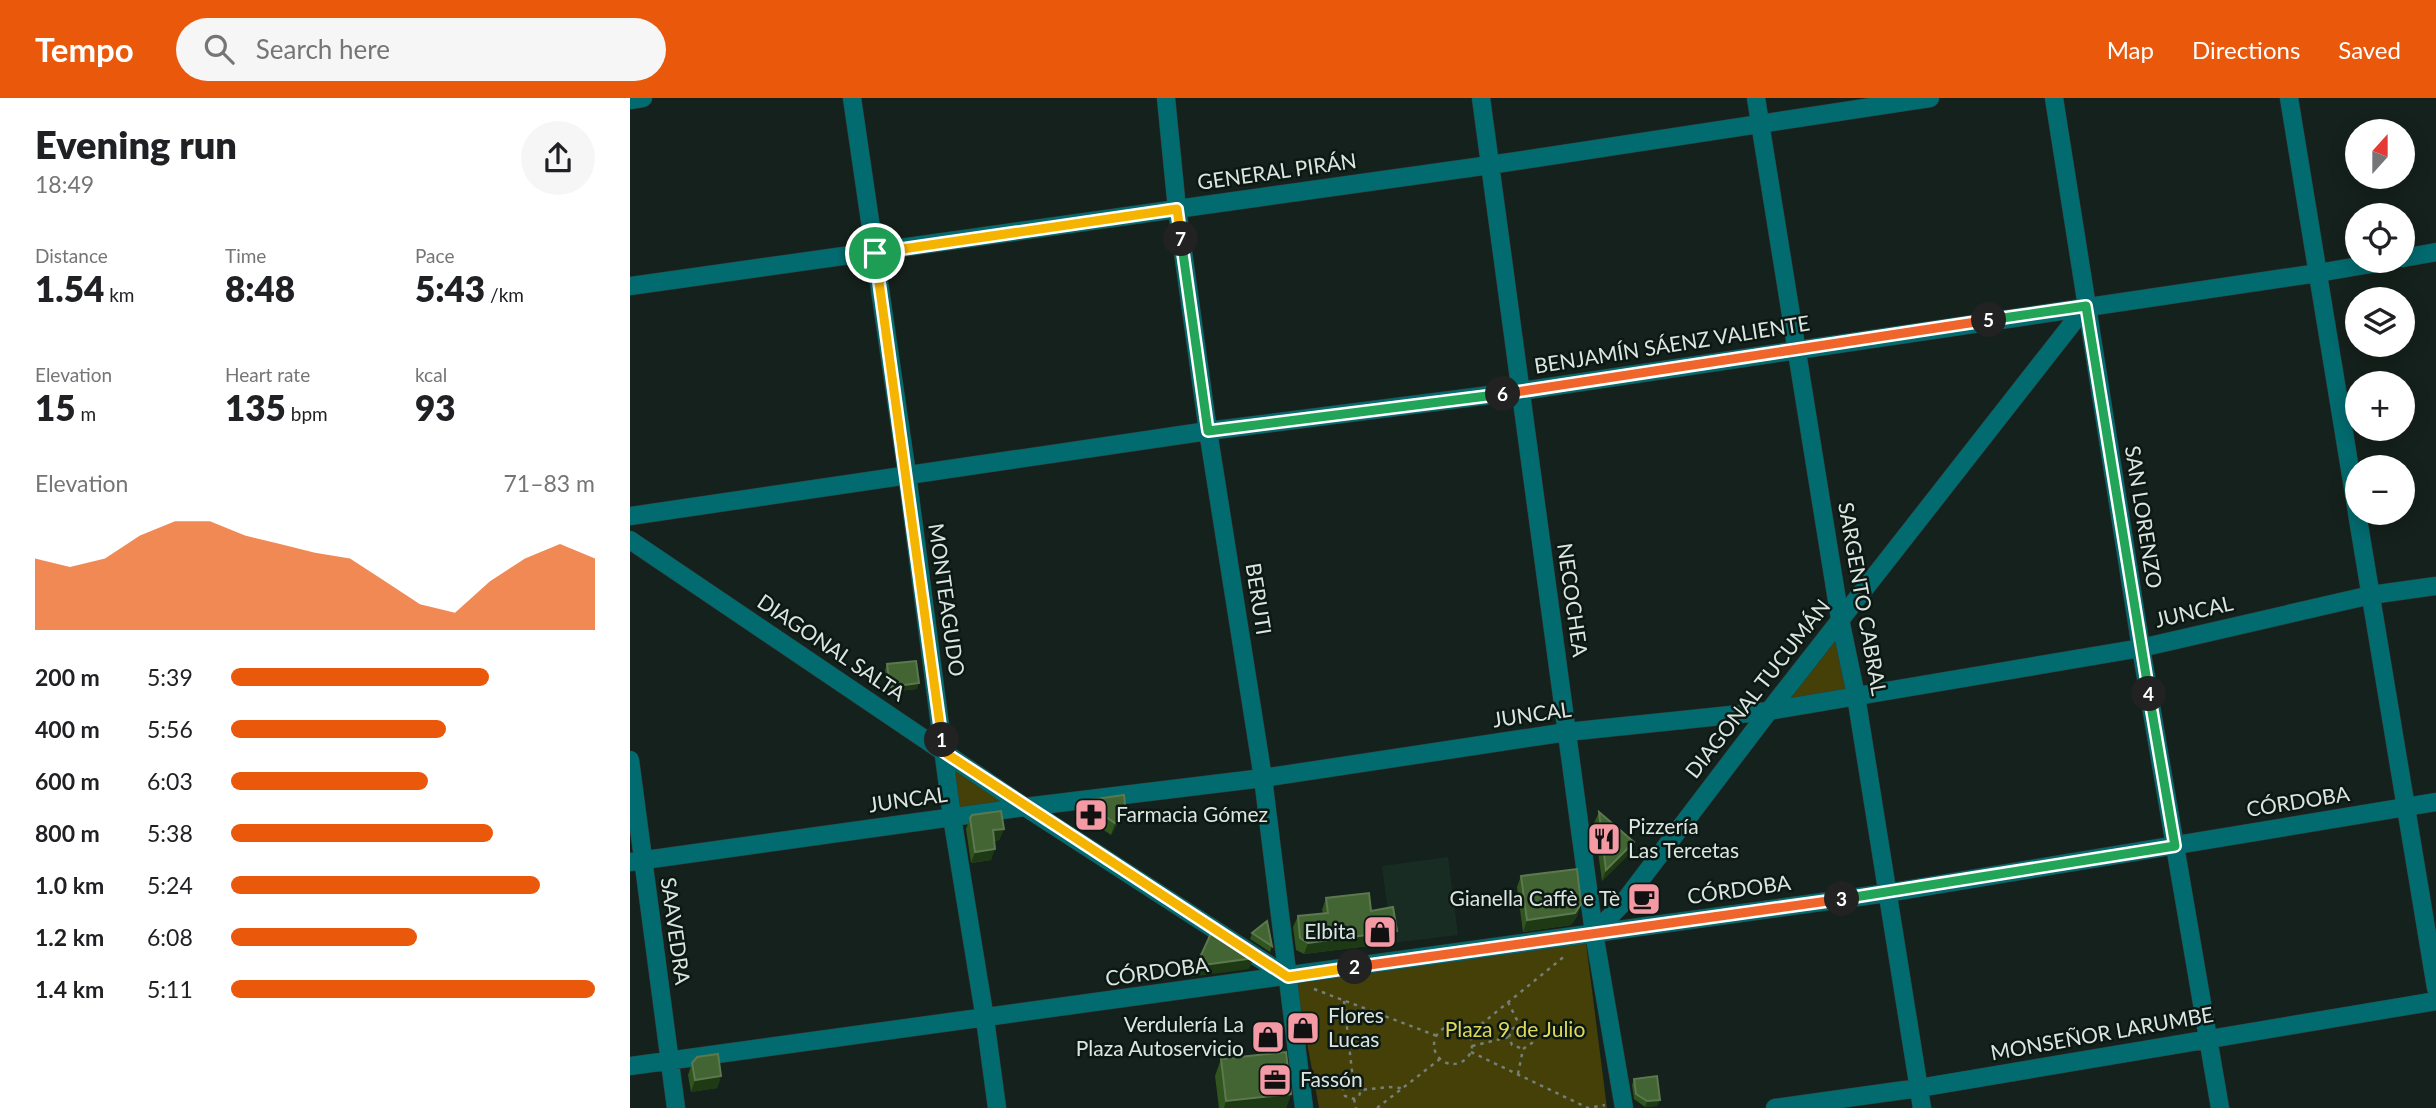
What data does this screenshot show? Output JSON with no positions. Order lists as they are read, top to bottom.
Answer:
{
  "streets": {
    "street": [
      "GENERAL PIRÁN",
      "BENJAMÍN SÁENZ VALIENTE",
      "SAN LORENZO",
      "BERUTI",
      "SARGENTO CABRAL",
      "MONTEAGUDO",
      "NECOCHEA",
      "JUNCAL",
      "DIAGONAL SALTA",
      "DIAGONAL TUCUMÁN",
      "CÓRDOBA",
      "SAAVEDRA",
      "MONSEÑOR LARUMBE"
    ]
  },
  "crossings": [
    ["GENERAL PIRÁN", "BERUTI"],
    ["GENERAL PIRÁN", "SARGENTO CABRAL"],
    ["GENERAL PIRÁN", "MONTEAGUDO"],
    ["GENERAL PIRÁN", "NECOCHEA"],
    ["BENJAMÍN SÁENZ VALIENTE", "SAN LORENZO"],
    ["BENJAMÍN SÁENZ VALIENTE", "BERUTI"],
    ["BENJAMÍN SÁENZ VALIENTE", "SARGENTO CABRAL"],
    ["BENJAMÍN SÁENZ VALIENTE", "MONTEAGUDO"],
    ["BENJAMÍN SÁENZ VALIENTE", "NECOCHEA"],
    ["BENJAMÍN SÁENZ VALIENTE", "DIAGONAL TUCUMÁN"],
    ["SAN LORENZO", "JUNCAL"],
    ["SAN LORENZO", "DIAGONAL TUCUMÁN"],
    ["SAN LORENZO", "CÓRDOBA"],
    ["SAN LORENZO", "MONSEÑOR LARUMBE"],
    ["BERUTI", "JUNCAL"],
    ["BERUTI", "DIAGONAL SALTA"],
    ["BERUTI", "CÓRDOBA"],
    ["SARGENTO CABRAL", "JUNCAL"],
    ["SARGENTO CABRAL", "DIAGONAL TUCUMÁN"],
    ["SARGENTO CABRAL", "CÓRDOBA"],
    ["SARGENTO CABRAL", "MONSEÑOR LARUMBE"],
    ["MONTEAGUDO", "JUNCAL"],
    ["MONTEAGUDO", "DIAGONAL SALTA"],
    ["MONTEAGUDO", "CÓRDOBA"],
    ["NECOCHEA", "JUNCAL"],
    ["NECOCHEA", "DIAGONAL TUCUMÁN"],
    ["NECOCHEA", "CÓRDOBA"],
    ["JUNCAL", "DIAGONAL SALTA"],
    ["JUNCAL", "DIAGONAL TUCUMÁN"],
    ["JUNCAL", "SAAVEDRA"],
    ["DIAGONAL SALTA", "CÓRDOBA"],
    ["DIAGONAL TUCUMÁN", "CÓRDOBA"],
    ["CÓRDOBA", "SAAVEDRA"]
  ],
  "parks": ["Plaza 9 de Julio"],
  "places": {
    "pharmacy": ["Farmacia Gómez"],
    "restaurant": ["Pizzería Las Tercetas"],
    "cafe": ["Gianella Caffè e Tè"],
    "shop": ["Elbita", "Flores Lucas", "Verdulería La Plaza Autoservicio"],
    "office": ["Fassón"]
  },
  "north": "top",
  "page": {
    "header": "Tempo",
    "search": "Search here",
    "nav": ["Map", "Directions", "Saved"],
    "heading": ["Evening run", "18:49"],
    "map_buttons": ["+", "−"],
    "stats": [
      ["Distance", "1.54 km"],
      ["Time", "8:48"],
      ["Pace", "5:43 /km"],
      ["Elevation", "15 m"],
      ["Heart rate", "135 bpm"],
      ["kcal", "93"]
    ],
    "pins": [
      "7",
      "5",
      "6",
      "4",
      "1",
      "3",
      "2"
    ],
    "chart": ["Elevation", "71–83 m"],
    "list": [
      {
        "name": "200 m",
        "note": "5:39"
      },
      {
        "name": "400 m",
        "note": "5:56"
      },
      {
        "name": "600 m",
        "note": "6:03"
      },
      {
        "name": "800 m",
        "note": "5:38"
      },
      {
        "name": "1.0 km",
        "note": "5:24"
      },
      {
        "name": "1.2 km",
        "note": "6:08"
      },
      {
        "name": "1.4 km",
        "note": "5:11"
      }
    ]
  }
}
